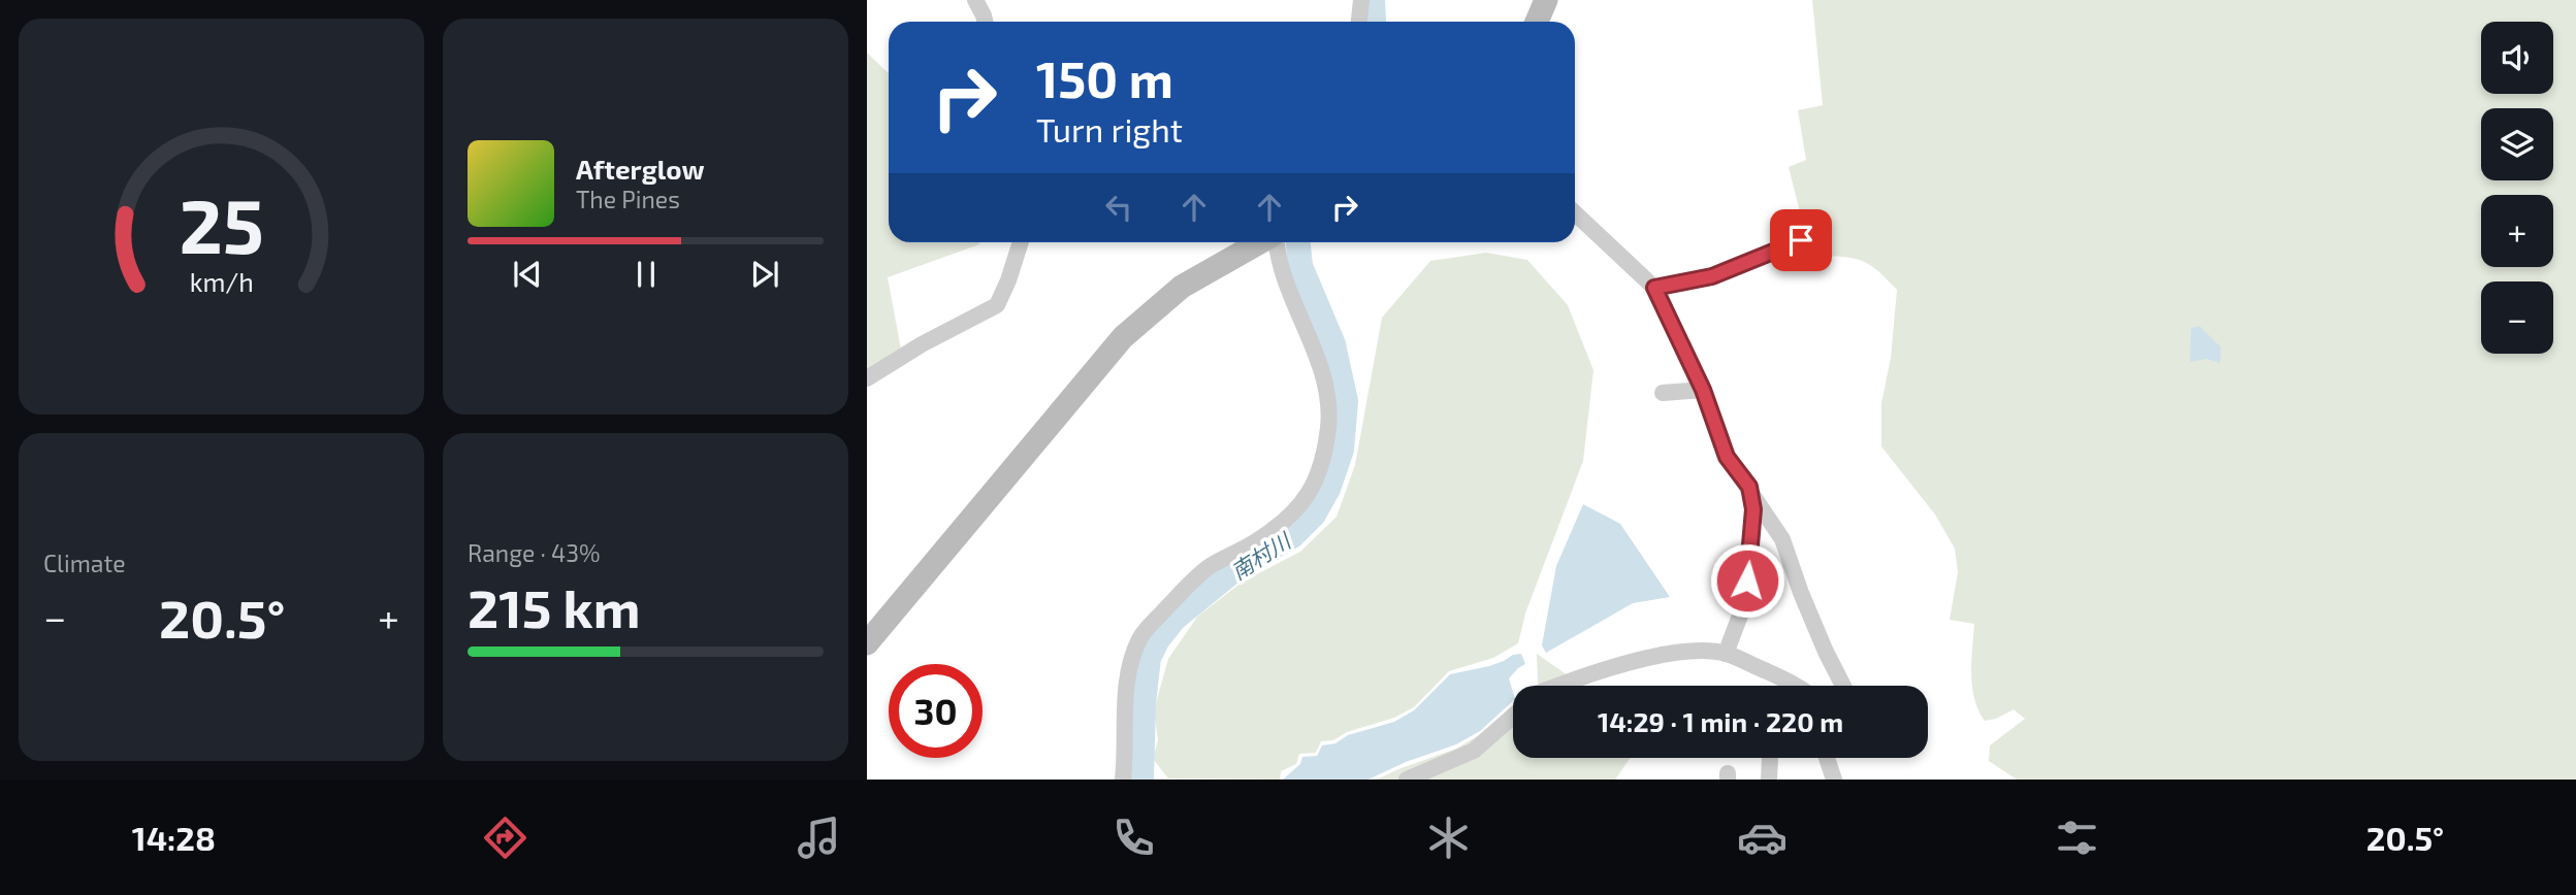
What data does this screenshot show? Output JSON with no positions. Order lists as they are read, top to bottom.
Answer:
{
  "water": ["南村川"],
  "page": {
    "map_buttons": ["+", "−"],
    "turn": ["150 m", "Turn right"],
    "song": ["Afterglow", "The Pines"],
    "tile": [
      "Climate",
      ["Range · 43%", "215 km"]
    ],
    "heat": ["−", "20.5°", "+"],
    "limit": "30",
    "trip": "14:29 · 1 min · 220 m",
    "tabs": ["14:28", "20.5°"],
    "gauge": ["25", "km/h"]
  }
}
